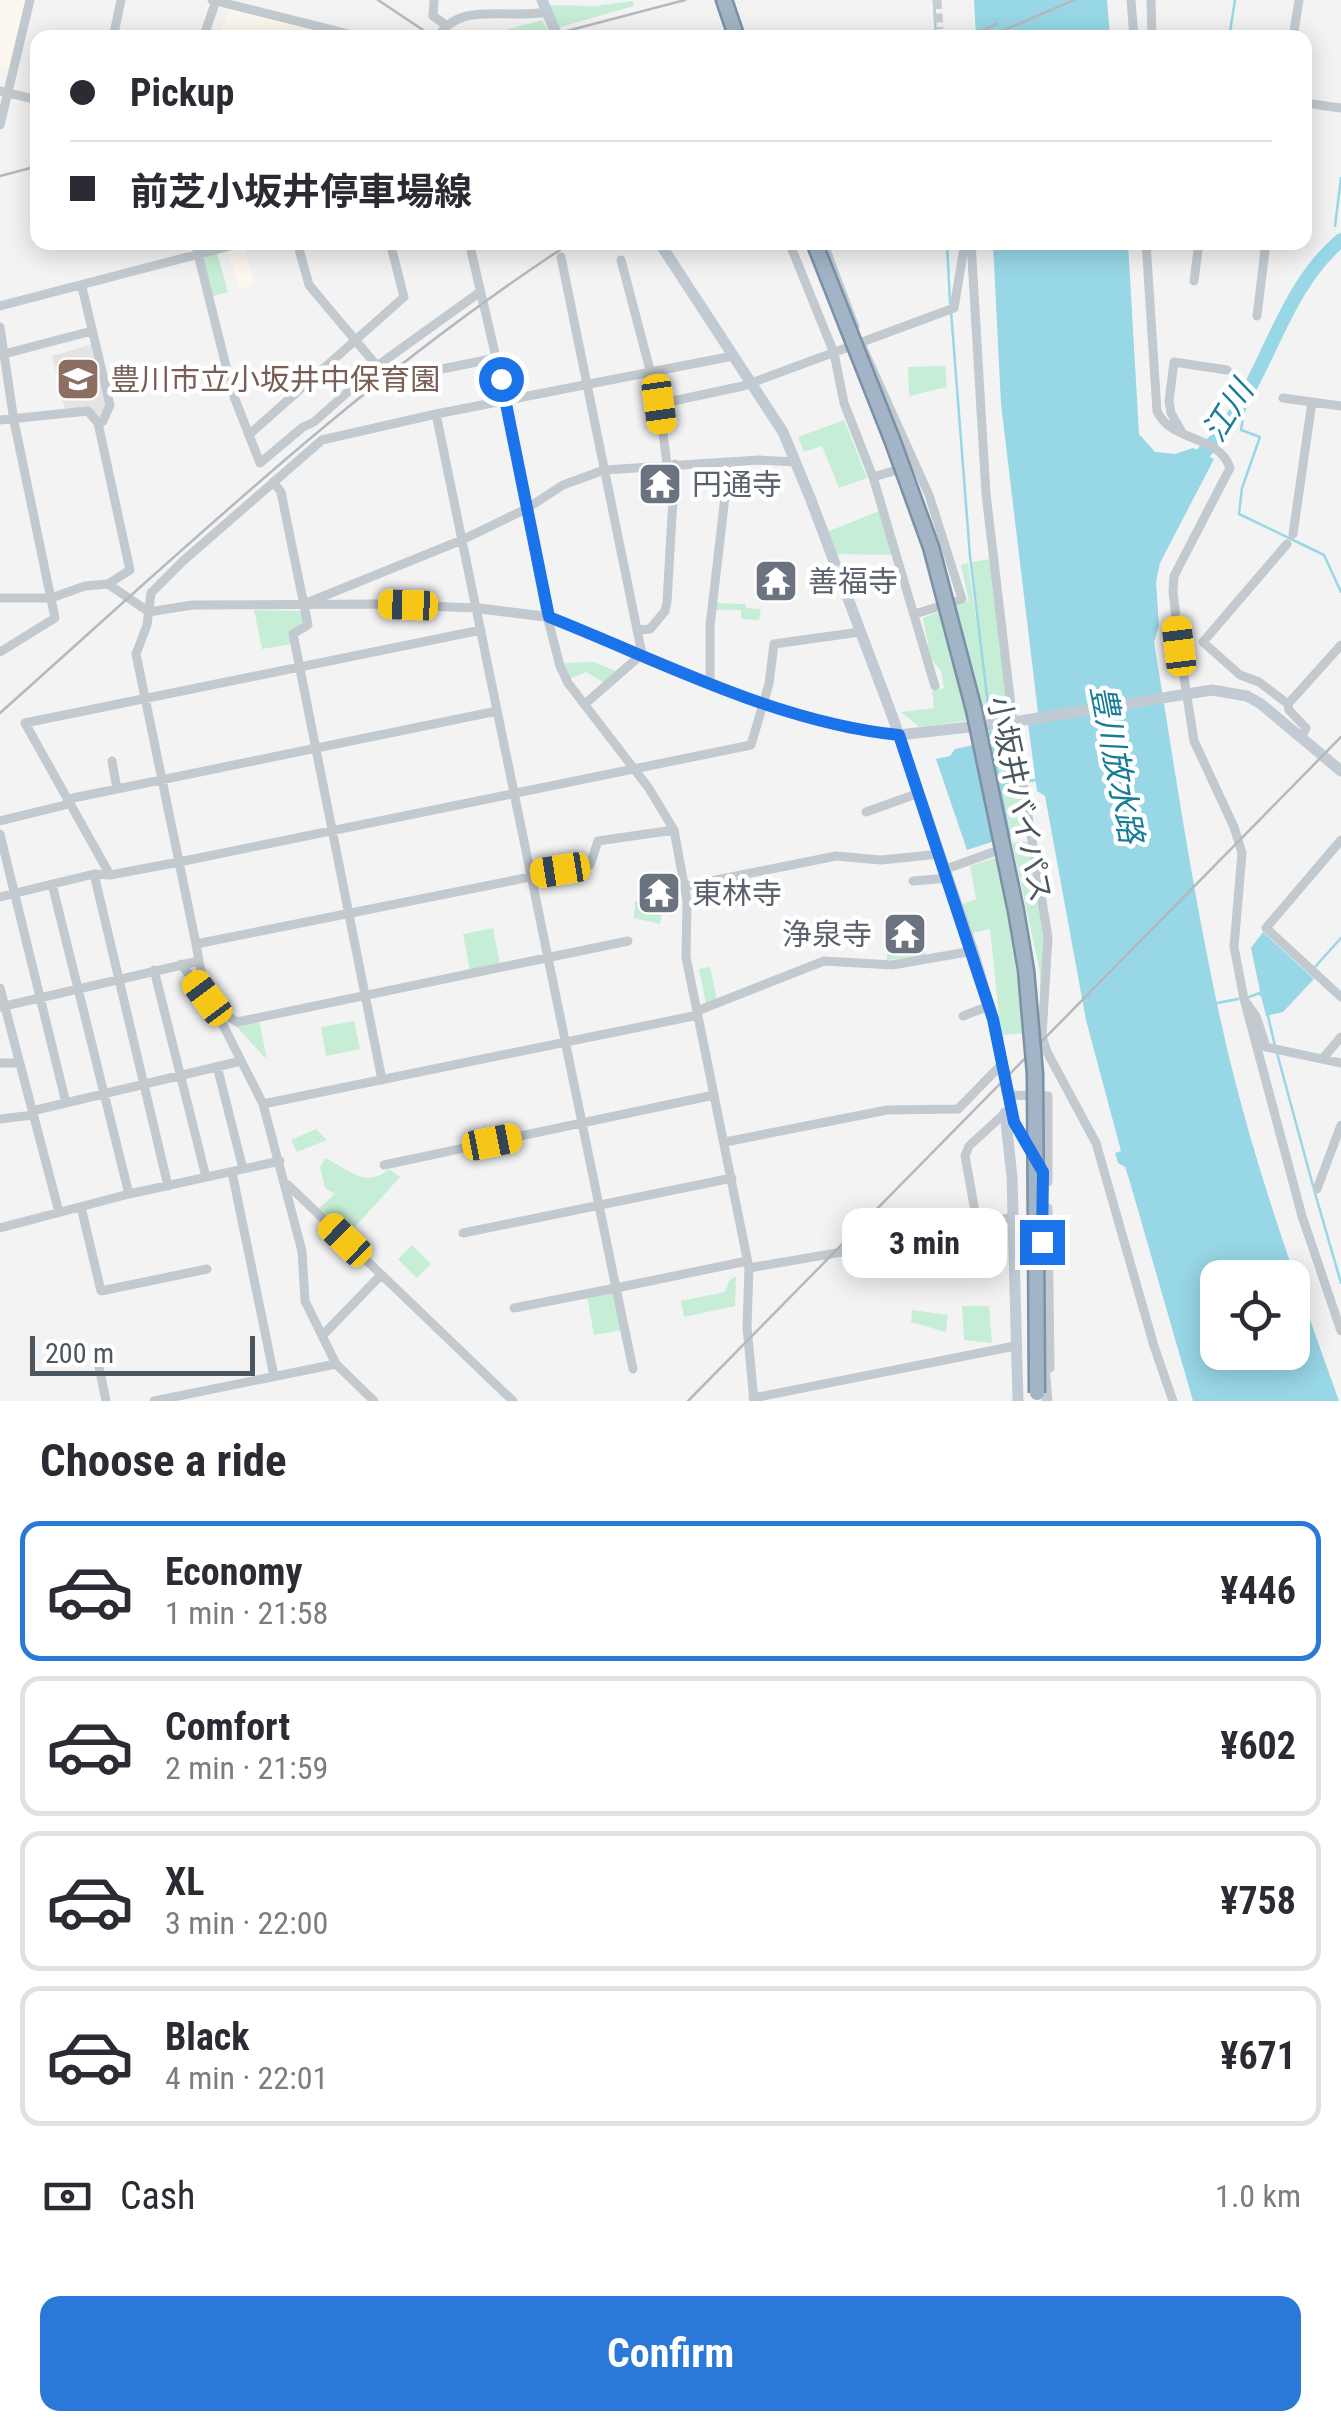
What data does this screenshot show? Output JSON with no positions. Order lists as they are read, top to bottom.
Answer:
{
  "streets": {
    "highway": ["小坂井バイパス"]
  },
  "water": ["江川", "豊川放水路"],
  "places": {
    "school or university": ["豊川市立小坂井中保育園"],
    "temple": [
      "円通寺",
      "善福寺",
      "東林寺",
      "浄泉寺"
    ]
  },
  "scale_bar": "200 m",
  "page": {
    "banner": ["Pickup", "前芝小坂井停車場線"],
    "bubble": "3 min",
    "scale": "200 m",
    "heading": "Choose a ride",
    "list": [
      {
        "name": "Economy",
        "note": "1 min · 21:58",
        "value": "¥446"
      },
      {
        "name": "Comfort",
        "note": "2 min · 21:59",
        "value": "¥602"
      },
      {
        "name": "XL",
        "note": "3 min · 22:00",
        "value": "¥758"
      },
      {
        "name": "Black",
        "note": "4 min · 22:01",
        "value": "¥671"
      }
    ],
    "pay": ["Cash", "1.0 km"],
    "buttons": "Confirm"
  }
}
